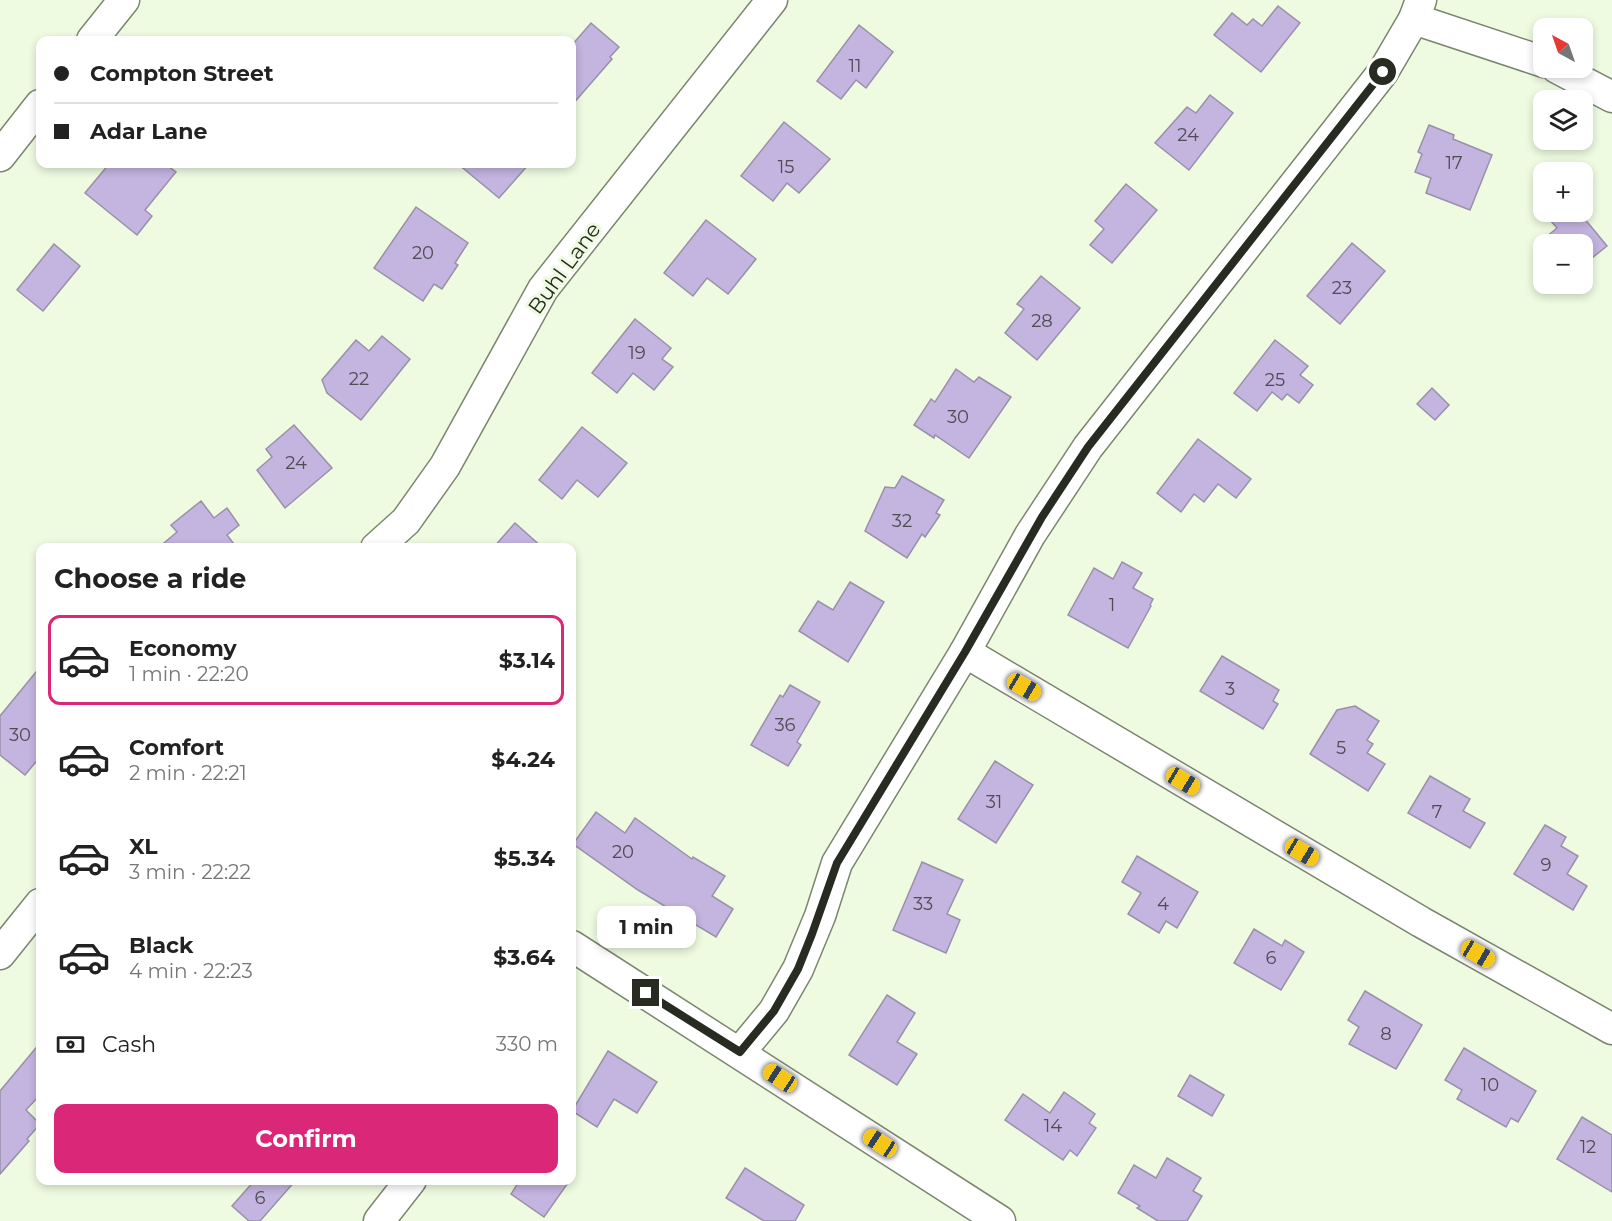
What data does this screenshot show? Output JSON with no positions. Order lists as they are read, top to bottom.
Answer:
{
  "streets": {
    "street": ["Buhl Lane"]
  },
  "house_numbers": [
    "11",
    "24",
    "17",
    "15",
    "20",
    "23",
    "28",
    "19",
    "22",
    "25",
    "30",
    "24",
    "32",
    "1",
    "3",
    "36",
    "30",
    "5",
    "31",
    "7",
    "20",
    "9",
    "33",
    "4",
    "6",
    "8",
    "10",
    "14",
    "12",
    "6"
  ],
  "north": "top left",
  "page": {
    "map_buttons": ["+", "−"],
    "banner": ["Compton Street", "Adar Lane"],
    "heading": "Choose a ride",
    "list": [
      {
        "name": "Economy",
        "note": "1 min · 22:20",
        "value": "$3.14"
      },
      {
        "name": "Comfort",
        "note": "2 min · 22:21",
        "value": "$4.24"
      },
      {
        "name": "XL",
        "note": "3 min · 22:22",
        "value": "$5.34"
      },
      {
        "name": "Black",
        "note": "4 min · 22:23",
        "value": "$3.64"
      }
    ],
    "bubble": "1 min",
    "pay": ["Cash", "330 m"],
    "buttons": "Confirm"
  }
}
